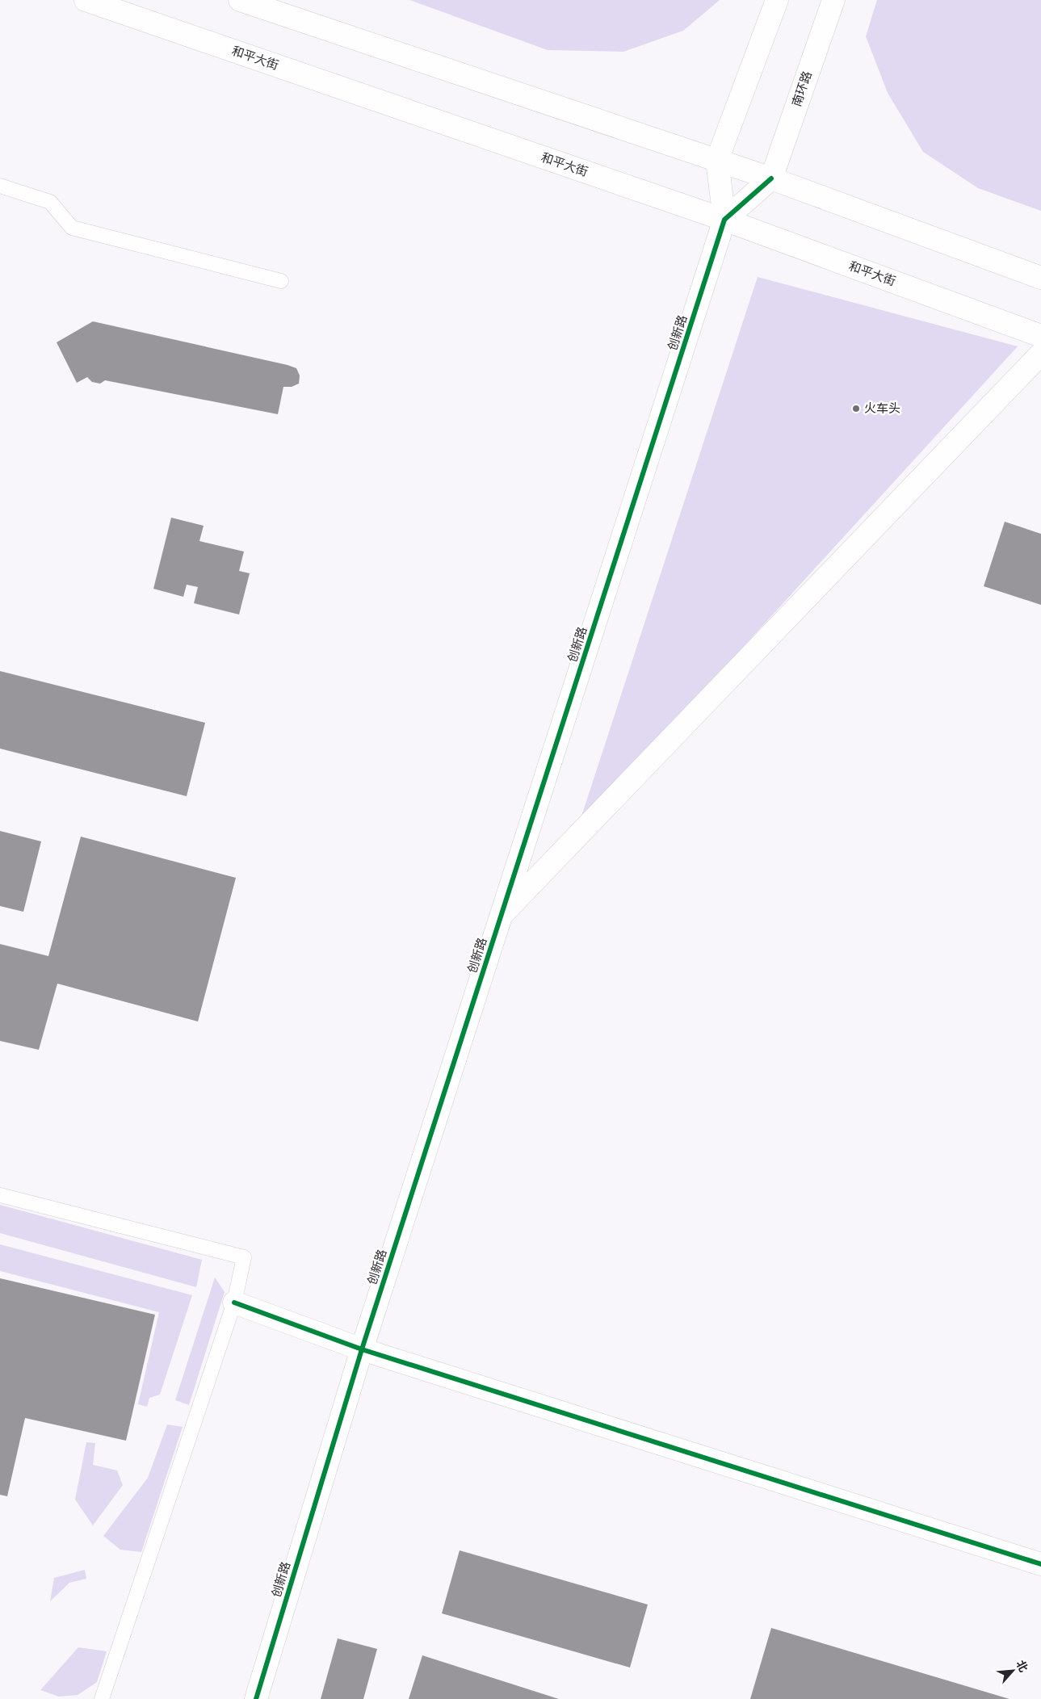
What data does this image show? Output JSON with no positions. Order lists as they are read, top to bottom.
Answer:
{
  "streets": {
    "main road": ["和平大街", "南环路", "创新路"]
  },
  "crossings": [
    ["和平大街", "创新路"]
  ],
  "places": ["火车头"],
  "north": "top right"
}
